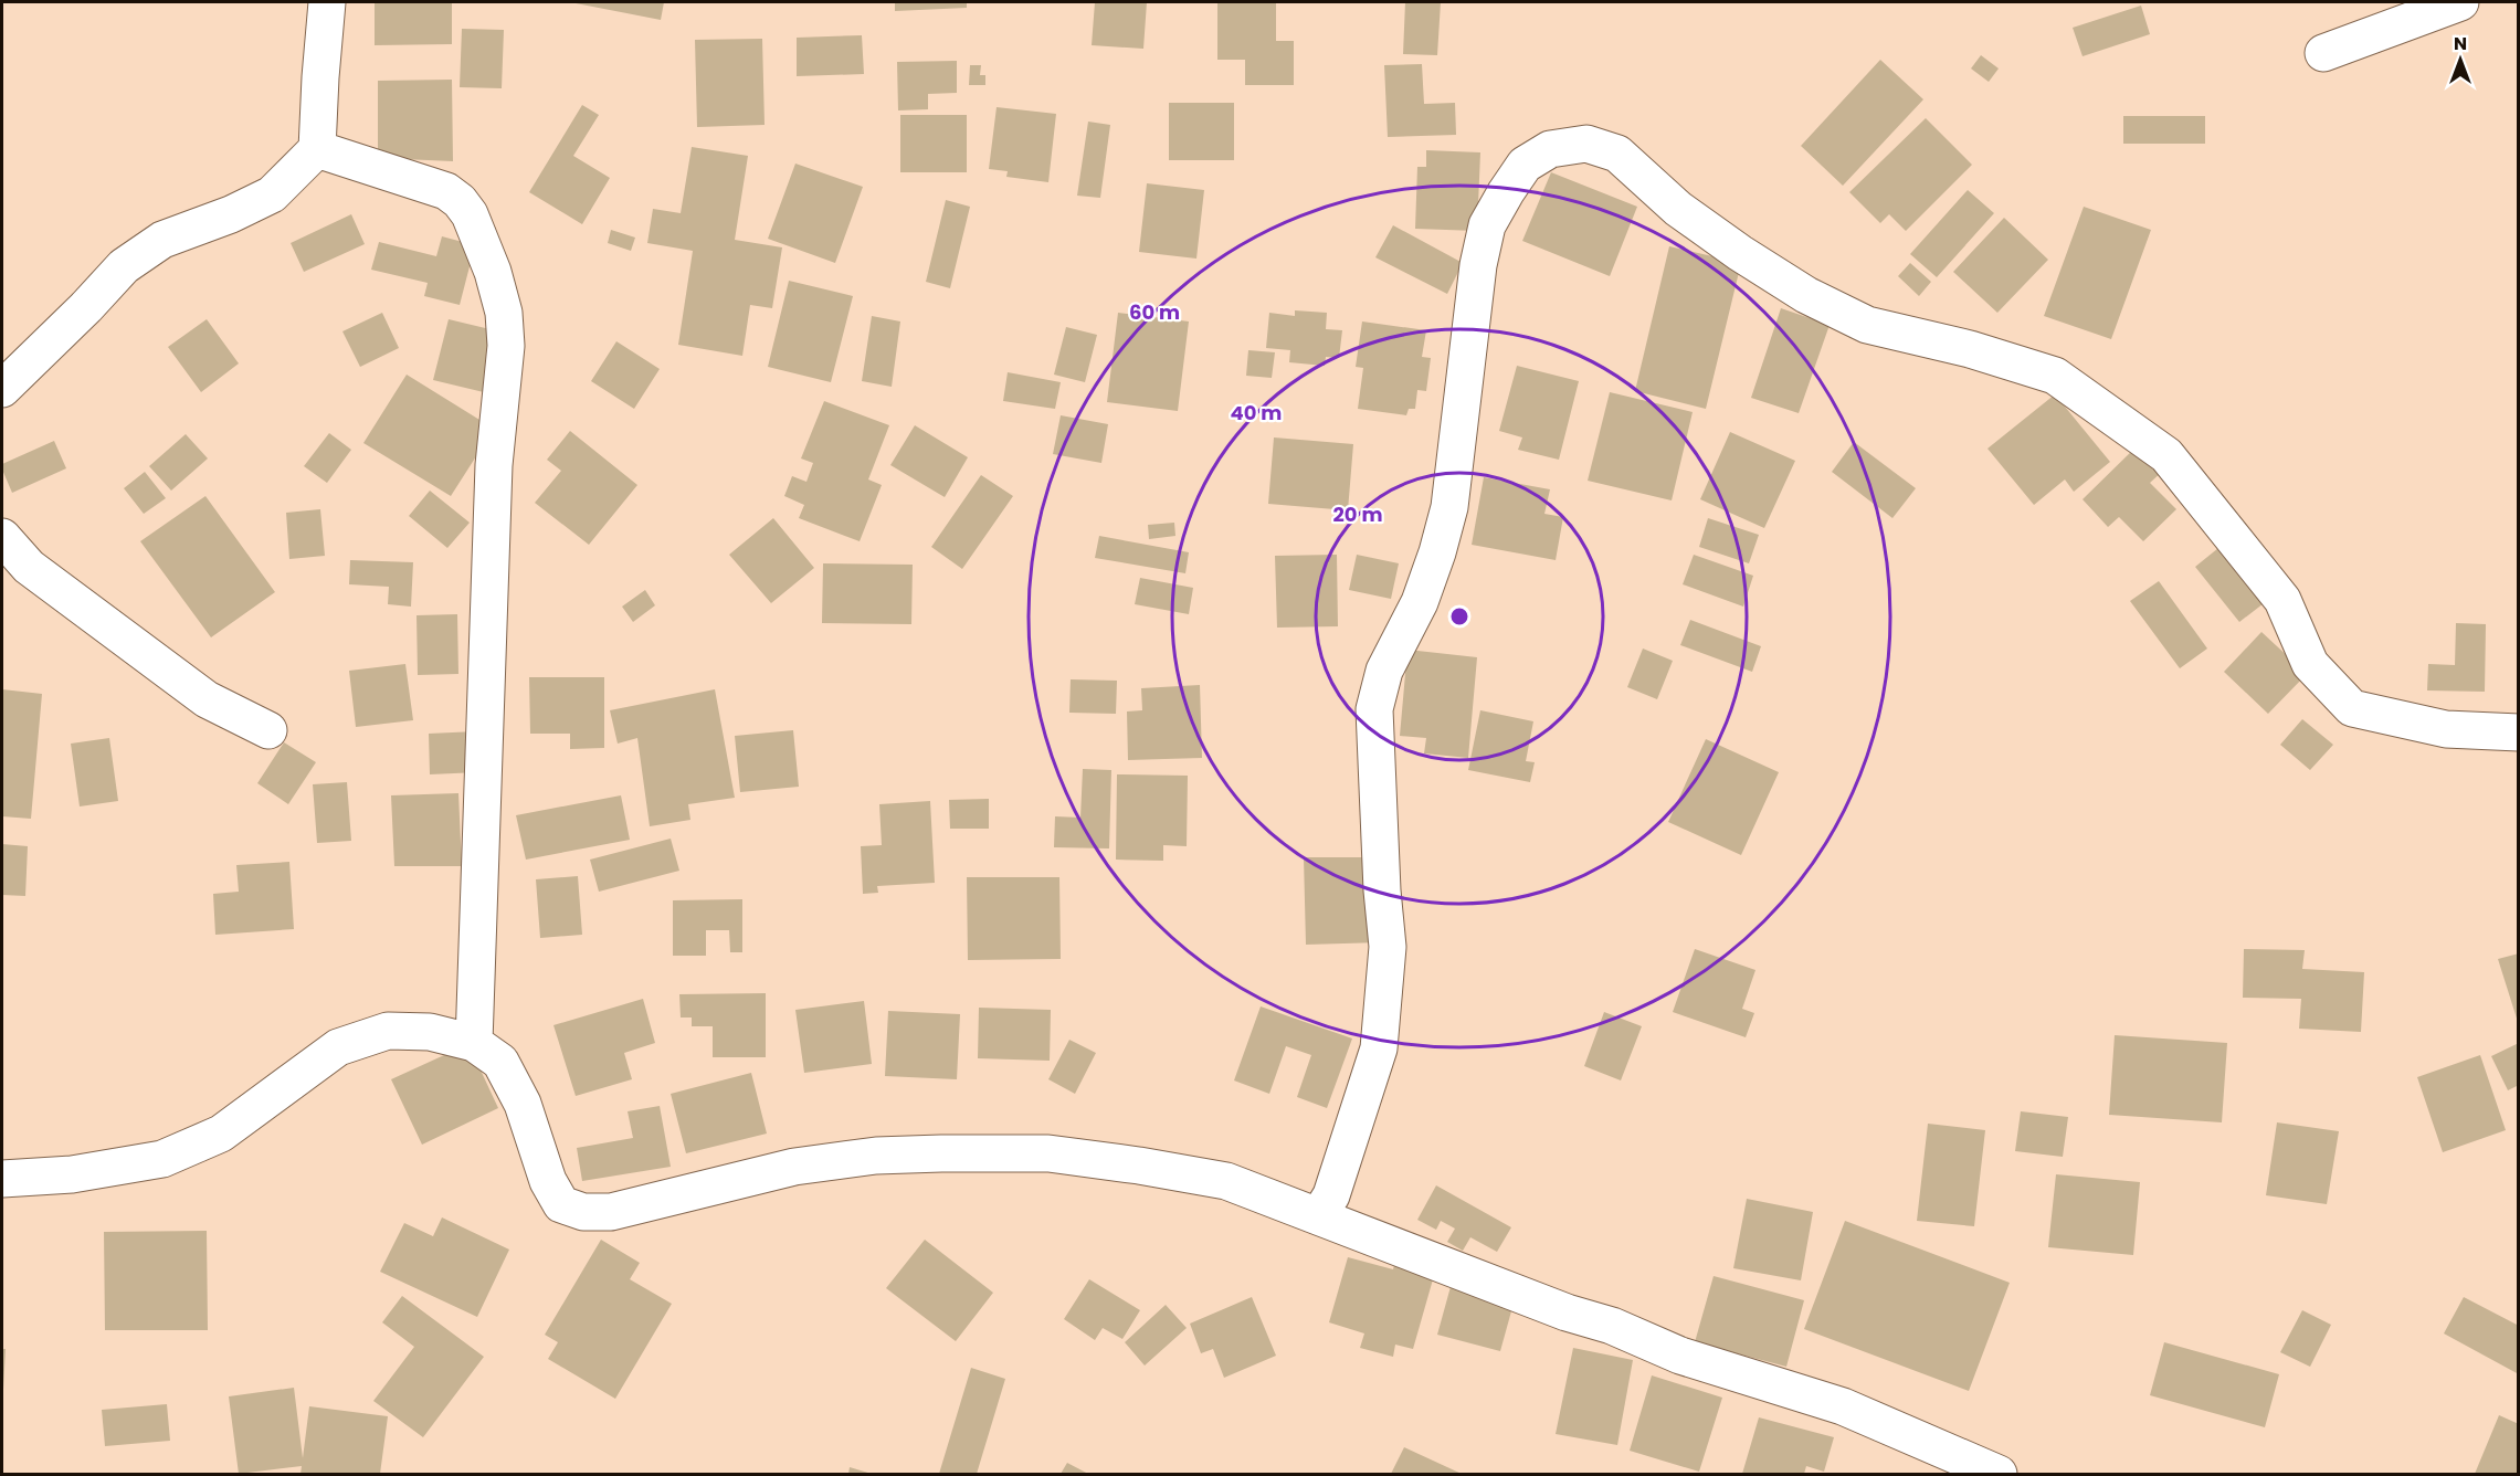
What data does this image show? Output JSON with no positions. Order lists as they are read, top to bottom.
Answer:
{
  "north": "top",
  "rings": ["60 m", "40 m", "20 m"]
}
